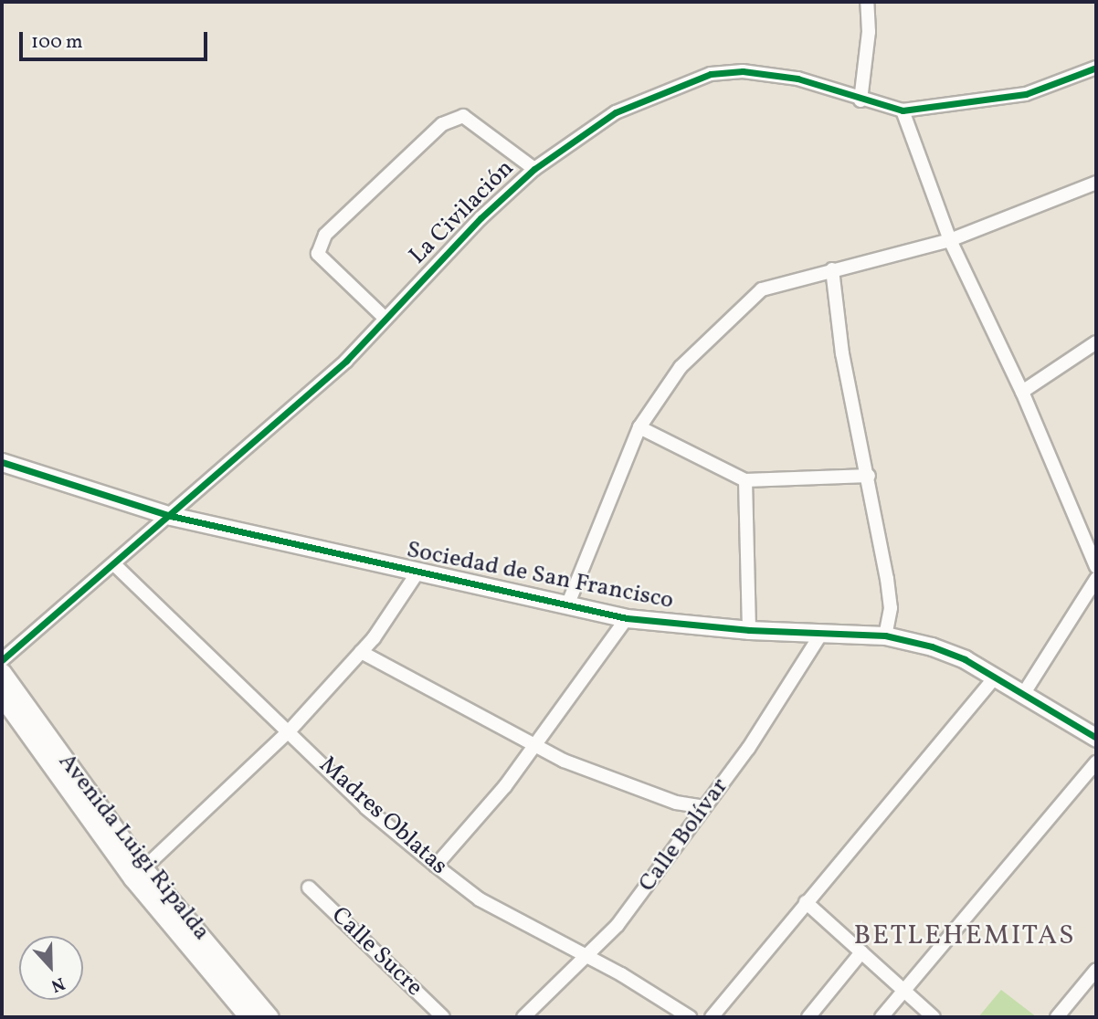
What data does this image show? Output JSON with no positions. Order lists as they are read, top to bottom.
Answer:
{
  "streets": {
    "street": [
      "La Civilación",
      "Sociedad de San Francisco",
      "Madres Oblatas",
      "Calle Bolívar",
      "Avenida Luigi Ripalda",
      "Calle Sucre"
    ]
  },
  "crossings": [
    ["La Civilación", "Sociedad de San Francisco"],
    ["La Civilación", "Madres Oblatas"],
    ["Sociedad de San Francisco", "Calle Bolívar"],
    ["Madres Oblatas", "Calle Bolívar"]
  ],
  "districts": ["BETLEHEMITAS"],
  "scale_bar": "100 m",
  "north": "bottom"
}
